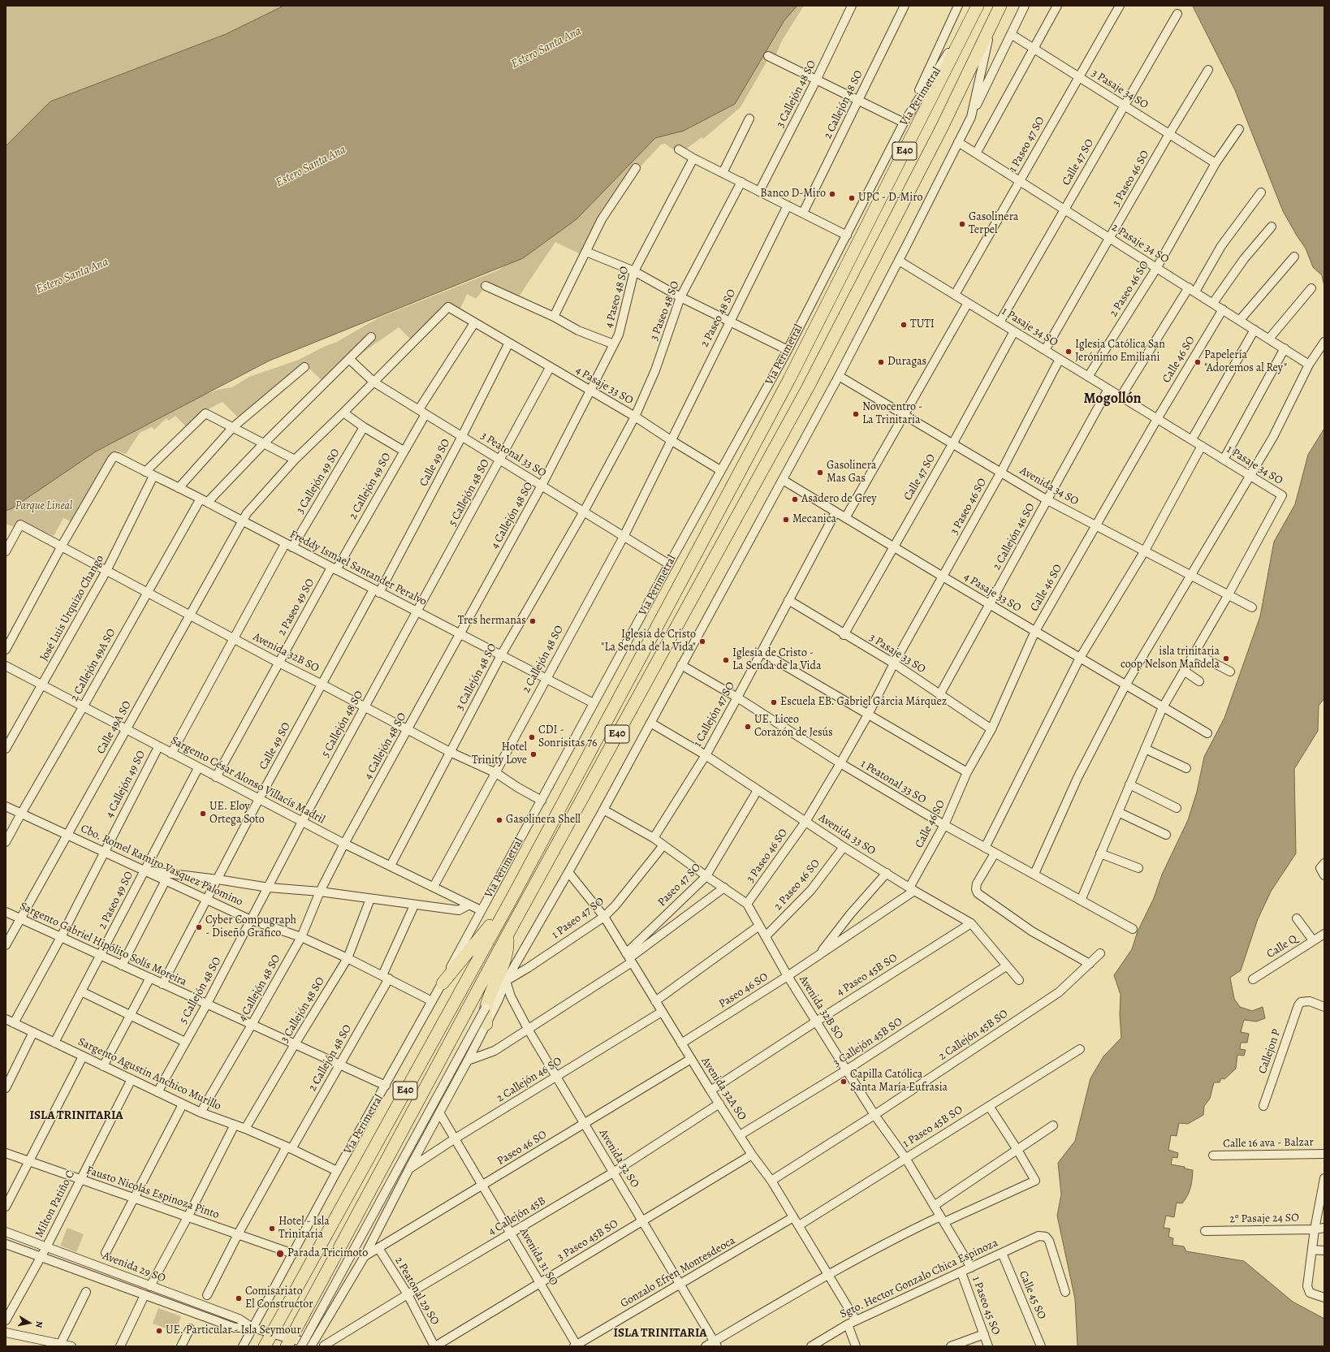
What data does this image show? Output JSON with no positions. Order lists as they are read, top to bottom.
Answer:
{
  "streets": {
    "highway": ["Vía Perimetral", "E40"],
    "street": [
      "3 Pasaje 34 SO",
      "3 Callejón 48 SO",
      "2 Callejón 48 SO",
      "1 Paseo 47 SO",
      "Calle 47 SO",
      "3 Paseo 46 SO",
      "2 Pasaje 34 SO",
      "2 Paseo 46 SO",
      "4 Paseo 48 SO",
      "3 Paseo 48 SO",
      "2 Paseo 48 SO",
      "1 Pasaje 34 SO",
      "Calle 46 SO",
      "4 Pasaje 33 SO",
      "3 Peatonal 33 SO",
      "Calle 49 SO",
      "3 Callejón 49 SO",
      "2 Callejón 49 SO",
      "Avenida 34 SO",
      "5 Callejón 48 SO",
      "4 Callejón 48 SO",
      "2 Callejón 46 SO",
      "Freddy Ismael Santander Peralvo",
      "2 Paseo 49 SO",
      "José Luis Urquizo Chango",
      "Avenida 32B SO",
      "3 Pasaje 33 SO",
      "2 Callejón 49A SO",
      "1 Callejón 47 SO",
      "Calle 49A SO",
      "Sargento César Alonso Villacís Madril",
      "1 Peatonal 33 SO",
      "4 Callejón 49 SO",
      "Avenida 33 SO",
      "Cbo. Romel Ramiro Vasquez Palomino",
      "Paseo 47 SO",
      "Sargento Gabriel Hipólito Solís Moreira",
      "Calle Q",
      "4 Paseo 45B SO",
      "Paseo 46 SO",
      "2 Callejón 45B SO",
      "3 Callejón 45B SO",
      "Callejon P",
      "Sargento Agustin Anchico Murillo",
      "Avenida 32A SO",
      "1 Paseo 45B SO",
      "Calle 16 ava - Balzar",
      "Avenida 32 SO",
      "Fausto Nicolás Espinoza Pinto",
      "Milton Patiño C",
      "4 Callejón 45B",
      "2º Pasaje 24 SO",
      "3 Paseo 45B SO",
      "Avenida 31 SO",
      "Avenida 29 SO",
      "Gonzalo Efren Montesdeoca",
      "Sgto. Hector Gonzalo Chica Espinoza",
      "2 Peatonal 29 SO",
      "Calle 45 SO",
      "1 Paseo 45 SO"
    ]
  },
  "crossings": [
    ["3 Pasaje 34 SO", "1 Paseo 47 SO"],
    ["3 Pasaje 34 SO", "Calle 47 SO"],
    ["3 Pasaje 34 SO", "3 Paseo 46 SO"],
    ["3 Pasaje 34 SO", "2 Paseo 46 SO"],
    ["3 Callejón 48 SO", "3 Paseo 48 SO"],
    ["3 Callejón 48 SO", "4 Pasaje 33 SO"],
    ["3 Callejón 48 SO", "3 Peatonal 33 SO"],
    ["3 Callejón 48 SO", "Freddy Ismael Santander Peralvo"],
    ["3 Callejón 48 SO", "Avenida 32B SO"],
    ["3 Callejón 48 SO", "Sargento César Alonso Villacís Madril"],
    ["3 Callejón 48 SO", "Cbo. Romel Ramiro Vasquez Palomino"],
    ["3 Callejón 48 SO", "Sargento Gabriel Hipólito Solís Moreira"],
    ["3 Callejón 48 SO", "Sargento Agustin Anchico Murillo"],
    ["Vía Perimetral", "4 Pasaje 33 SO"],
    ["Vía Perimetral", "3 Peatonal 33 SO"],
    ["Vía Perimetral", "Freddy Ismael Santander Peralvo"],
    ["Vía Perimetral", "Avenida 32B SO"],
    ["Vía Perimetral", "Sargento César Alonso Villacís Madril"],
    ["Vía Perimetral", "Cbo. Romel Ramiro Vasquez Palomino"],
    ["Vía Perimetral", "Sargento Gabriel Hipólito Solís Moreira"],
    ["Vía Perimetral", "Sargento Agustin Anchico Murillo"],
    ["Vía Perimetral", "Fausto Nicolás Espinoza Pinto"],
    ["Vía Perimetral", "Avenida 29 SO"],
    ["2 Callejón 48 SO", "2 Paseo 48 SO"],
    ["2 Callejón 48 SO", "4 Pasaje 33 SO"],
    ["2 Callejón 48 SO", "3 Peatonal 33 SO"],
    ["2 Callejón 48 SO", "Freddy Ismael Santander Peralvo"],
    ["2 Callejón 48 SO", "Avenida 32B SO"],
    ["2 Callejón 48 SO", "Sargento César Alonso Villacís Madril"],
    ["2 Callejón 48 SO", "Cbo. Romel Ramiro Vasquez Palomino"],
    ["2 Callejón 48 SO", "Sargento Gabriel Hipólito Solís Moreira"],
    ["2 Callejón 48 SO", "Sargento Agustin Anchico Murillo"],
    ["2 Callejón 48 SO", "Fausto Nicolás Espinoza Pinto"],
    ["1 Paseo 47 SO", "E40"],
    ["1 Paseo 47 SO", "2 Pasaje 34 SO"],
    ["1 Paseo 47 SO", "1 Pasaje 34 SO"],
    ["1 Paseo 47 SO", "Avenida 32B SO"],
    ["1 Paseo 47 SO", "Avenida 32A SO"],
    ["1 Paseo 47 SO", "Avenida 32 SO"],
    ["E40", "2 Pasaje 34 SO"],
    ["E40", "1 Pasaje 34 SO"],
    ["E40", "4 Pasaje 33 SO"],
    ["E40", "Avenida 34 SO"],
    ["E40", "2 Callejón 46 SO"],
    ["E40", "Avenida 32B SO"],
    ["E40", "1 Peatonal 33 SO"],
    ["E40", "Avenida 33 SO"],
    ["E40", "Paseo 47 SO"],
    ["E40", "Paseo 46 SO"],
    ["E40", "Avenida 32A SO"],
    ["E40", "Avenida 32 SO"],
    ["E40", "Avenida 31 SO"],
    ["E40", "Avenida 29 SO"],
    ["Calle 47 SO", "2 Pasaje 34 SO"],
    ["Calle 47 SO", "1 Pasaje 34 SO"],
    ["Calle 47 SO", "4 Pasaje 33 SO"],
    ["Calle 47 SO", "Avenida 34 SO"],
    ["Calle 47 SO", "3 Pasaje 33 SO"],
    ["3 Paseo 46 SO", "2 Pasaje 34 SO"],
    ["3 Paseo 46 SO", "1 Pasaje 34 SO"],
    ["3 Paseo 46 SO", "4 Pasaje 33 SO"],
    ["3 Paseo 46 SO", "Avenida 34 SO"],
    ["3 Paseo 46 SO", "Avenida 32B SO"],
    ["3 Paseo 46 SO", "3 Pasaje 33 SO"],
    ["3 Paseo 46 SO", "1 Peatonal 33 SO"],
    ["3 Paseo 46 SO", "Avenida 33 SO"],
    ["2 Pasaje 34 SO", "2 Paseo 46 SO"],
    ["2 Pasaje 34 SO", "Calle 46 SO"],
    ["2 Paseo 46 SO", "1 Pasaje 34 SO"],
    ["2 Paseo 46 SO", "Avenida 32B SO"],
    ["2 Paseo 46 SO", "Avenida 33 SO"],
    ["4 Paseo 48 SO", "4 Pasaje 33 SO"],
    ["4 Paseo 48 SO", "4 Callejón 48 SO"],
    ["3 Paseo 48 SO", "4 Pasaje 33 SO"],
    ["2 Paseo 48 SO", "4 Pasaje 33 SO"],
    ["1 Pasaje 34 SO", "Calle 46 SO"],
    ["1 Pasaje 34 SO", "Avenida 34 SO"],
    ["1 Pasaje 34 SO", "2 Callejón 46 SO"],
    ["Calle 46 SO", "4 Pasaje 33 SO"],
    ["Calle 46 SO", "Avenida 34 SO"],
    ["Calle 46 SO", "3 Pasaje 33 SO"],
    ["Calle 46 SO", "1 Peatonal 33 SO"],
    ["Calle 46 SO", "Avenida 33 SO"],
    ["Calle 46 SO", "Paseo 46 SO"],
    ["4 Pasaje 33 SO", "3 Peatonal 33 SO"],
    ["4 Pasaje 33 SO", "Calle 49 SO"],
    ["4 Pasaje 33 SO", "2 Callejón 49 SO"],
    ["4 Pasaje 33 SO", "5 Callejón 48 SO"],
    ["4 Pasaje 33 SO", "4 Callejón 48 SO"],
    ["4 Pasaje 33 SO", "2 Callejón 46 SO"],
    ["4 Pasaje 33 SO", "1 Callejón 47 SO"],
    ["4 Pasaje 33 SO", "Calle 49A SO"],
    ["3 Peatonal 33 SO", "Calle 49 SO"],
    ["3 Peatonal 33 SO", "2 Callejón 49 SO"],
    ["3 Peatonal 33 SO", "5 Callejón 48 SO"],
    ["3 Peatonal 33 SO", "4 Callejón 48 SO"],
    ["3 Peatonal 33 SO", "2 Callejón 49A SO"],
    ["3 Peatonal 33 SO", "Calle 49A SO"],
    ["Calle 49 SO", "Freddy Ismael Santander Peralvo"],
    ["Calle 49 SO", "Avenida 32B SO"],
    ["Calle 49 SO", "Sargento César Alonso Villacís Madril"],
    ["Calle 49 SO", "Cbo. Romel Ramiro Vasquez Palomino"],
    ["Calle 49 SO", "Sargento Gabriel Hipólito Solís Moreira"],
    ["3 Callejón 49 SO", "Freddy Ismael Santander Peralvo"],
    ["2 Callejón 49 SO", "Freddy Ismael Santander Peralvo"],
    ["2 Callejón 49 SO", "2 Paseo 49 SO"],
    ["Avenida 34 SO", "2 Callejón 46 SO"],
    ["5 Callejón 48 SO", "Freddy Ismael Santander Peralvo"],
    ["5 Callejón 48 SO", "Avenida 32B SO"],
    ["5 Callejón 48 SO", "Sargento César Alonso Villacís Madril"],
    ["5 Callejón 48 SO", "Cbo. Romel Ramiro Vasquez Palomino"],
    ["5 Callejón 48 SO", "Sargento Gabriel Hipólito Solís Moreira"],
    ["5 Callejón 48 SO", "Sargento Agustin Anchico Murillo"],
    ["4 Callejón 48 SO", "Freddy Ismael Santander Peralvo"],
    ["4 Callejón 48 SO", "Avenida 32B SO"],
    ["4 Callejón 48 SO", "Sargento César Alonso Villacís Madril"],
    ["4 Callejón 48 SO", "Cbo. Romel Ramiro Vasquez Palomino"],
    ["4 Callejón 48 SO", "Sargento Gabriel Hipólito Solís Moreira"],
    ["4 Callejón 48 SO", "Sargento Agustin Anchico Murillo"],
    ["2 Callejón 46 SO", "3 Pasaje 33 SO"],
    ["2 Callejón 46 SO", "Avenida 32A SO"],
    ["2 Callejón 46 SO", "Avenida 32 SO"],
    ["2 Callejón 46 SO", "Avenida 31 SO"],
    ["Freddy Ismael Santander Peralvo", "2 Paseo 49 SO"],
    ["Freddy Ismael Santander Peralvo", "José Luis Urquizo Chango"],
    ["Freddy Ismael Santander Peralvo", "Avenida 32B SO"],
    ["Freddy Ismael Santander Peralvo", "2 Callejón 49A SO"],
    ["Freddy Ismael Santander Peralvo", "Calle 49A SO"],
    ["2 Paseo 49 SO", "Avenida 32B SO"],
    ["2 Paseo 49 SO", "Sargento César Alonso Villacís Madril"],
    ["2 Paseo 49 SO", "Cbo. Romel Ramiro Vasquez Palomino"],
    ["2 Paseo 49 SO", "Sargento Gabriel Hipólito Solís Moreira"],
    ["2 Paseo 49 SO", "Sargento Agustin Anchico Murillo"],
    ["José Luis Urquizo Chango", "Avenida 32B SO"],
    ["José Luis Urquizo Chango", "Sargento César Alonso Villacís Madril"],
    ["Avenida 32B SO", "2 Callejón 49A SO"],
    ["Avenida 32B SO", "1 Callejón 47 SO"],
    ["Avenida 32B SO", "Calle 49A SO"],
    ["Avenida 32B SO", "Paseo 47 SO"],
    ["Avenida 32B SO", "4 Paseo 45B SO"],
    ["Avenida 32B SO", "Paseo 46 SO"],
    ["Avenida 32B SO", "2 Callejón 45B SO"],
    ["Avenida 32B SO", "3 Callejón 45B SO"],
    ["Avenida 32B SO", "1 Paseo 45B SO"],
    ["Avenida 32B SO", "Sgto. Hector Gonzalo Chica Espinoza"],
    ["3 Pasaje 33 SO", "1 Callejón 47 SO"],
    ["2 Callejón 49A SO", "Sargento César Alonso Villacís Madril"],
    ["2 Callejón 49A SO", "Cbo. Romel Ramiro Vasquez Palomino"],
    ["1 Callejón 47 SO", "1 Peatonal 33 SO"],
    ["1 Callejón 47 SO", "Avenida 33 SO"],
    ["Calle 49A SO", "Sargento César Alonso Villacís Madril"],
    ["Calle 49A SO", "Cbo. Romel Ramiro Vasquez Palomino"],
    ["Calle 49A SO", "Sargento Gabriel Hipólito Solís Moreira"],
    ["Sargento César Alonso Villacís Madril", "4 Callejón 49 SO"],
    ["4 Callejón 49 SO", "Cbo. Romel Ramiro Vasquez Palomino"],
    ["4 Callejón 49 SO", "Sargento Gabriel Hipólito Solís Moreira"],
    ["4 Callejón 49 SO", "Sargento Agustin Anchico Murillo"],
    ["Avenida 33 SO", "Paseo 47 SO"],
    ["Avenida 33 SO", "4 Paseo 45B SO"],
    ["Avenida 33 SO", "Paseo 46 SO"],
    ["Avenida 33 SO", "3 Callejón 45B SO"],
    ["Paseo 47 SO", "Avenida 32A SO"],
    ["Paseo 47 SO", "Avenida 32 SO"],
    ["4 Paseo 45B SO", "Avenida 32A SO"],
    ["Paseo 46 SO", "Avenida 32A SO"],
    ["Paseo 46 SO", "Avenida 32 SO"],
    ["Paseo 46 SO", "Avenida 31 SO"],
    ["Paseo 46 SO", "2 Peatonal 29 SO"],
    ["2 Callejón 45B SO", "Avenida 32A SO"],
    ["3 Callejón 45B SO", "Avenida 32A SO"],
    ["Sargento Agustin Anchico Murillo", "Milton Patiño C"],
    ["Avenida 32A SO", "1 Paseo 45B SO"],
    ["Avenida 32A SO", "4 Callejón 45B"],
    ["Avenida 32A SO", "3 Paseo 45B SO"],
    ["Avenida 32A SO", "Gonzalo Efren Montesdeoca"],
    ["Avenida 32A SO", "Sgto. Hector Gonzalo Chica Espinoza"],
    ["Avenida 32 SO", "4 Callejón 45B"],
    ["Avenida 32 SO", "3 Paseo 45B SO"],
    ["Avenida 32 SO", "Gonzalo Efren Montesdeoca"],
    ["Fausto Nicolás Espinoza Pinto", "Milton Patiño C"],
    ["Milton Patiño C", "Avenida 29 SO"],
    ["4 Callejón 45B", "Avenida 31 SO"],
    ["4 Callejón 45B", "Avenida 29 SO"],
    ["4 Callejón 45B", "2 Peatonal 29 SO"],
    ["3 Paseo 45B SO", "Avenida 31 SO"],
    ["3 Paseo 45B SO", "2 Peatonal 29 SO"],
    ["Avenida 31 SO", "Gonzalo Efren Montesdeoca"],
    ["Sgto. Hector Gonzalo Chica Espinoza", "Calle 45 SO"],
    ["Sgto. Hector Gonzalo Chica Espinoza", "1 Paseo 45 SO"]
  ],
  "districts": ["Mogollón", "ISLA TRINITARIA", "ISLA TRINITARIA"],
  "water": ["Estero Santa Ana"],
  "parks": ["Parque Lineal"],
  "places": [
    "Banco D-Miro",
    "UPC - D-Miro",
    "Gasolinera Terpel",
    "TUTI",
    "Iglesia Católica San Jerónimo Emiliani",
    "Duragas",
    "Papelería \"Adoremos al Rey\"",
    "Novocentro - La Trinitaria",
    "Gasolinera Mas Gas",
    "Asadero de Grey",
    "Mecanica",
    "Tres hermanas",
    "Iglesia de Cristo \"La Senda de la Vida\"",
    "isla trinitaria coop Nelson Mandela",
    "Iglesia de Cristo - La Senda de la Vida",
    "Escuela EB. Gabriel Gárcia Márquez",
    "UE. Liceo Corazón de Jesús",
    "CDI - Sonrisitas 76",
    "Hotel Trinity Love",
    "UE. Eloy Ortega Soto",
    "Gasolinera Shell",
    "Cyber Compugraph - Diseño Grafico",
    "Capilla Católica Santa María Eufrasia",
    "Hotel - Isla Trinitaria",
    "Parada Tricimoto",
    "Comisariato El Constructor",
    "UE. Particular - Isla Seymour"
  ],
  "north": "right"
}
